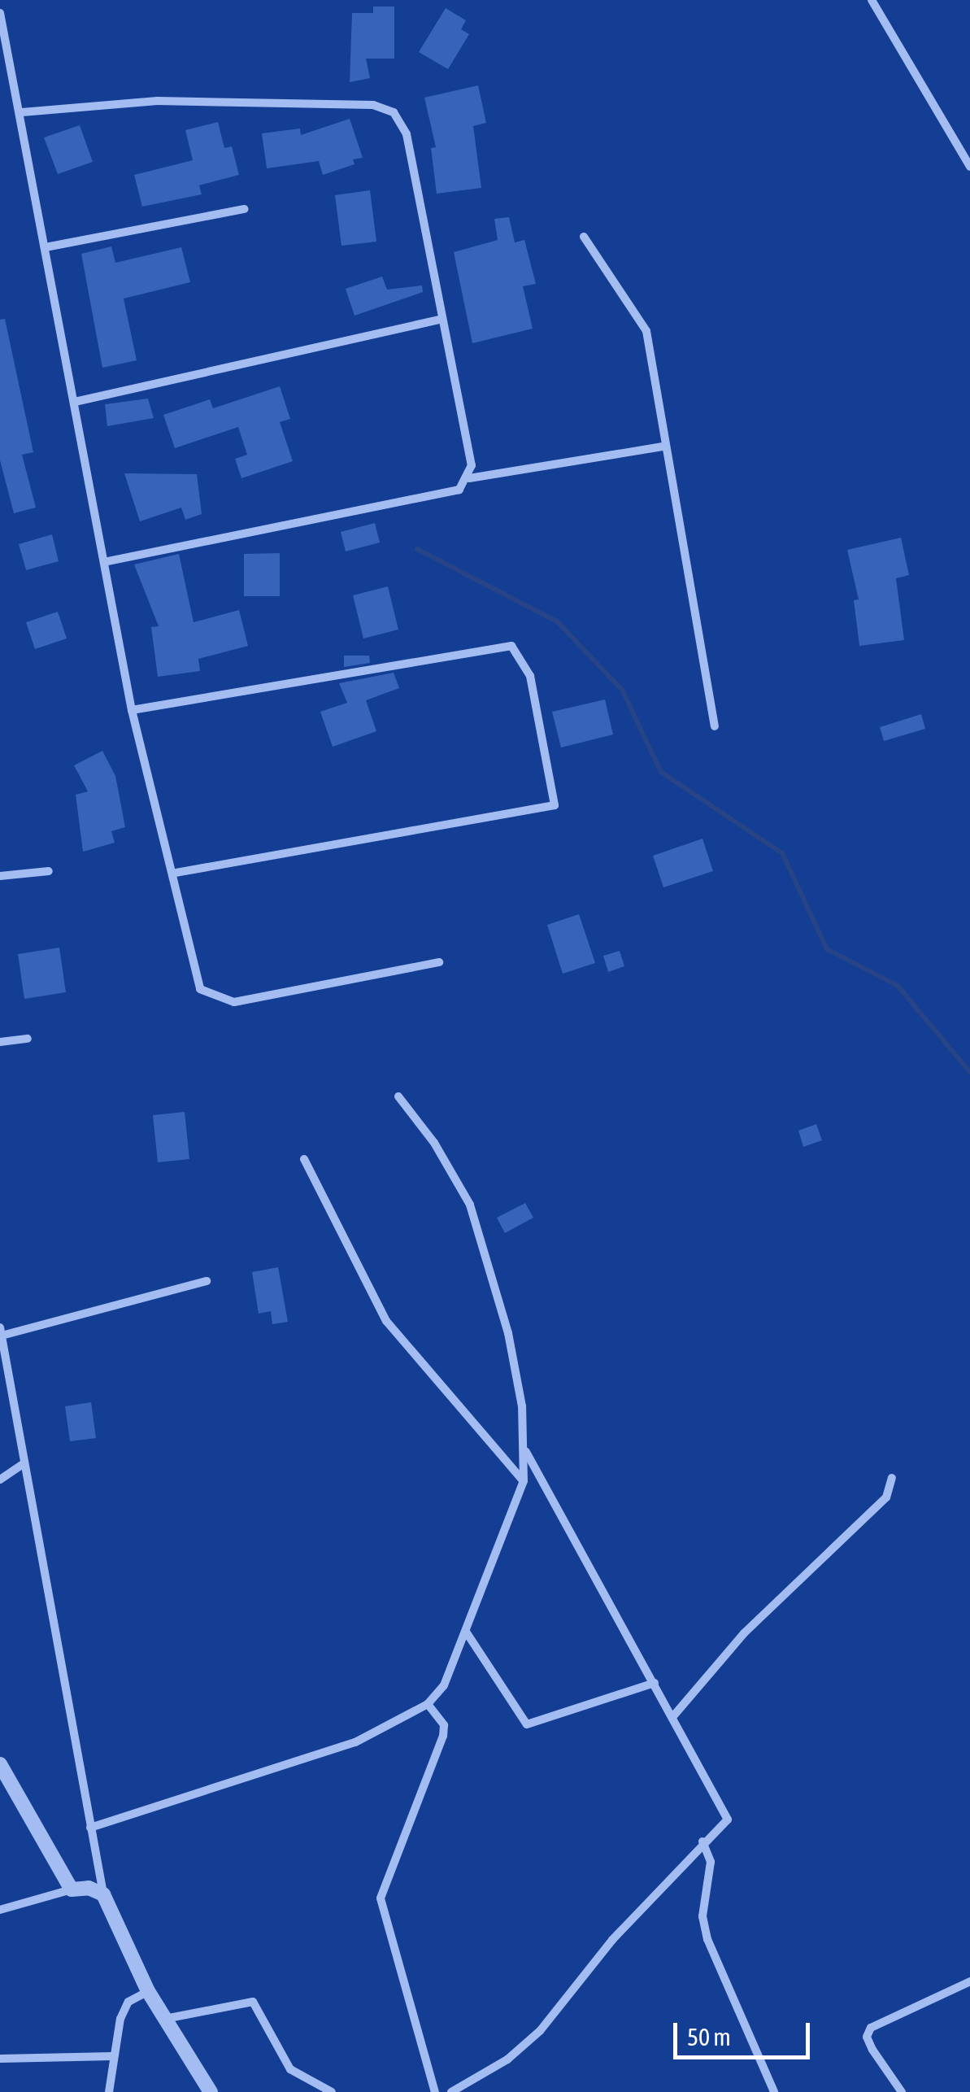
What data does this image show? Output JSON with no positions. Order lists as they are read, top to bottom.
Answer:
{
  "scale_bar": "50 m"
}
